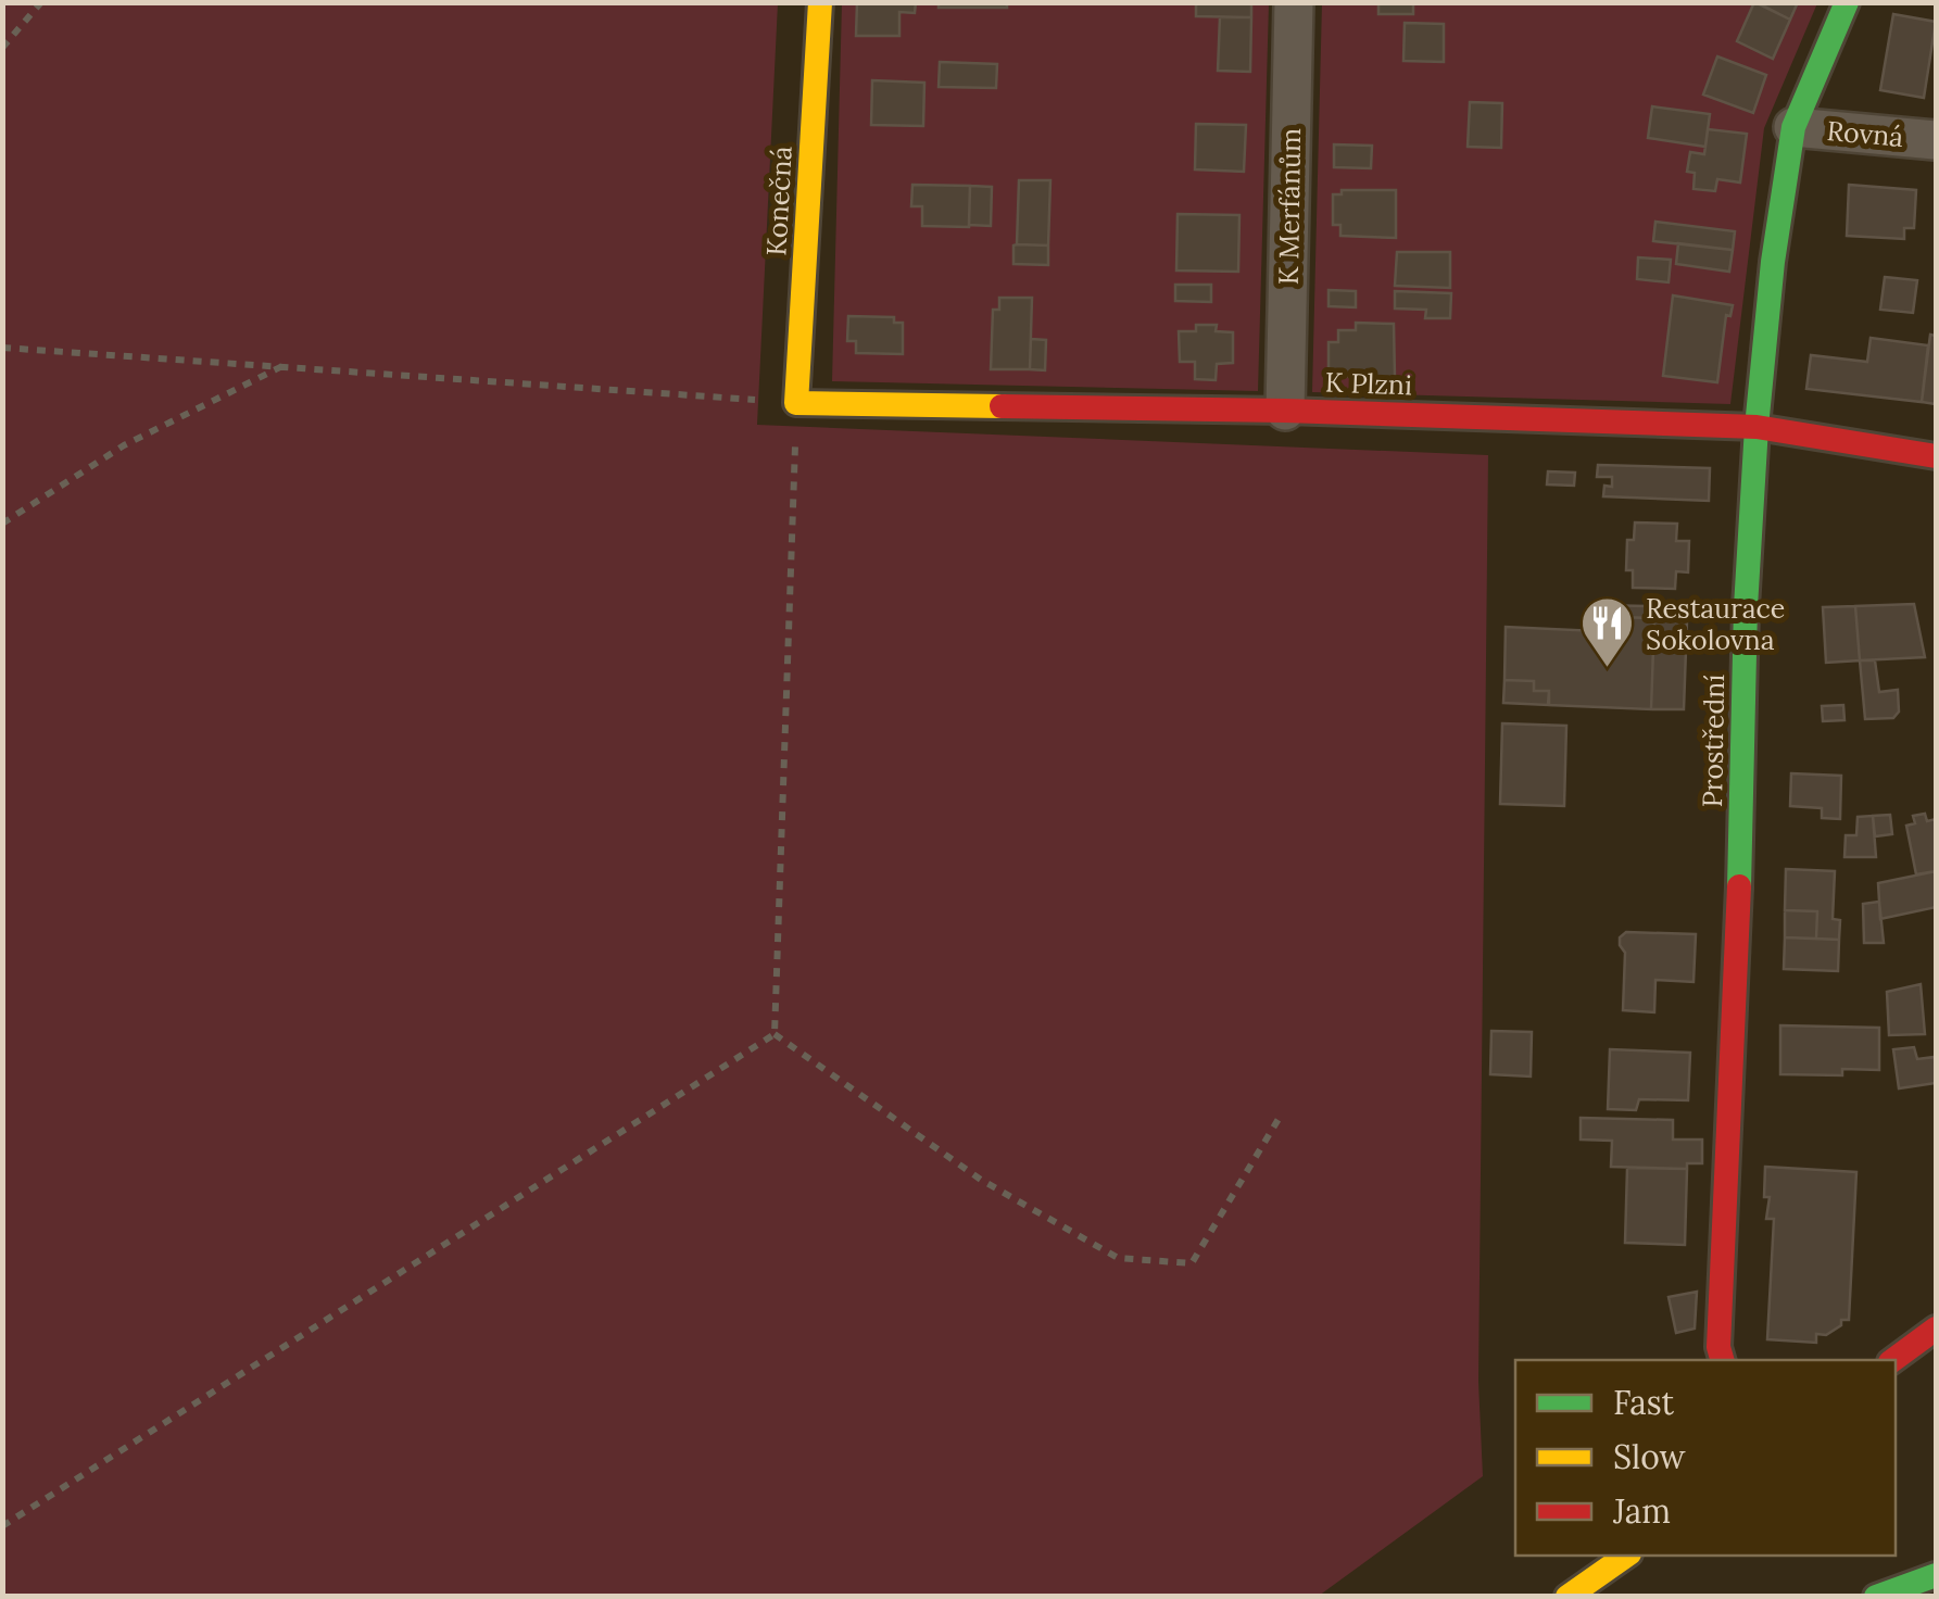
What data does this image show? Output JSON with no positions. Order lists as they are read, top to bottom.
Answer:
{
  "streets": {
    "main road": ["Konečná", "K Plzni", "Prostřední"],
    "street": ["Rovná", "K Merfánům"]
  },
  "crossings": [
    ["Rovná", "Prostřední"],
    ["Konečná", "K Plzni"],
    ["K Merfánům", "K Plzni"],
    ["K Plzni", "Prostřední"]
  ],
  "places": {
    "restaurant": ["Restaurace Sokolovna"]
  },
  "legend": ["Fast", "Slow", "Jam"]
}
